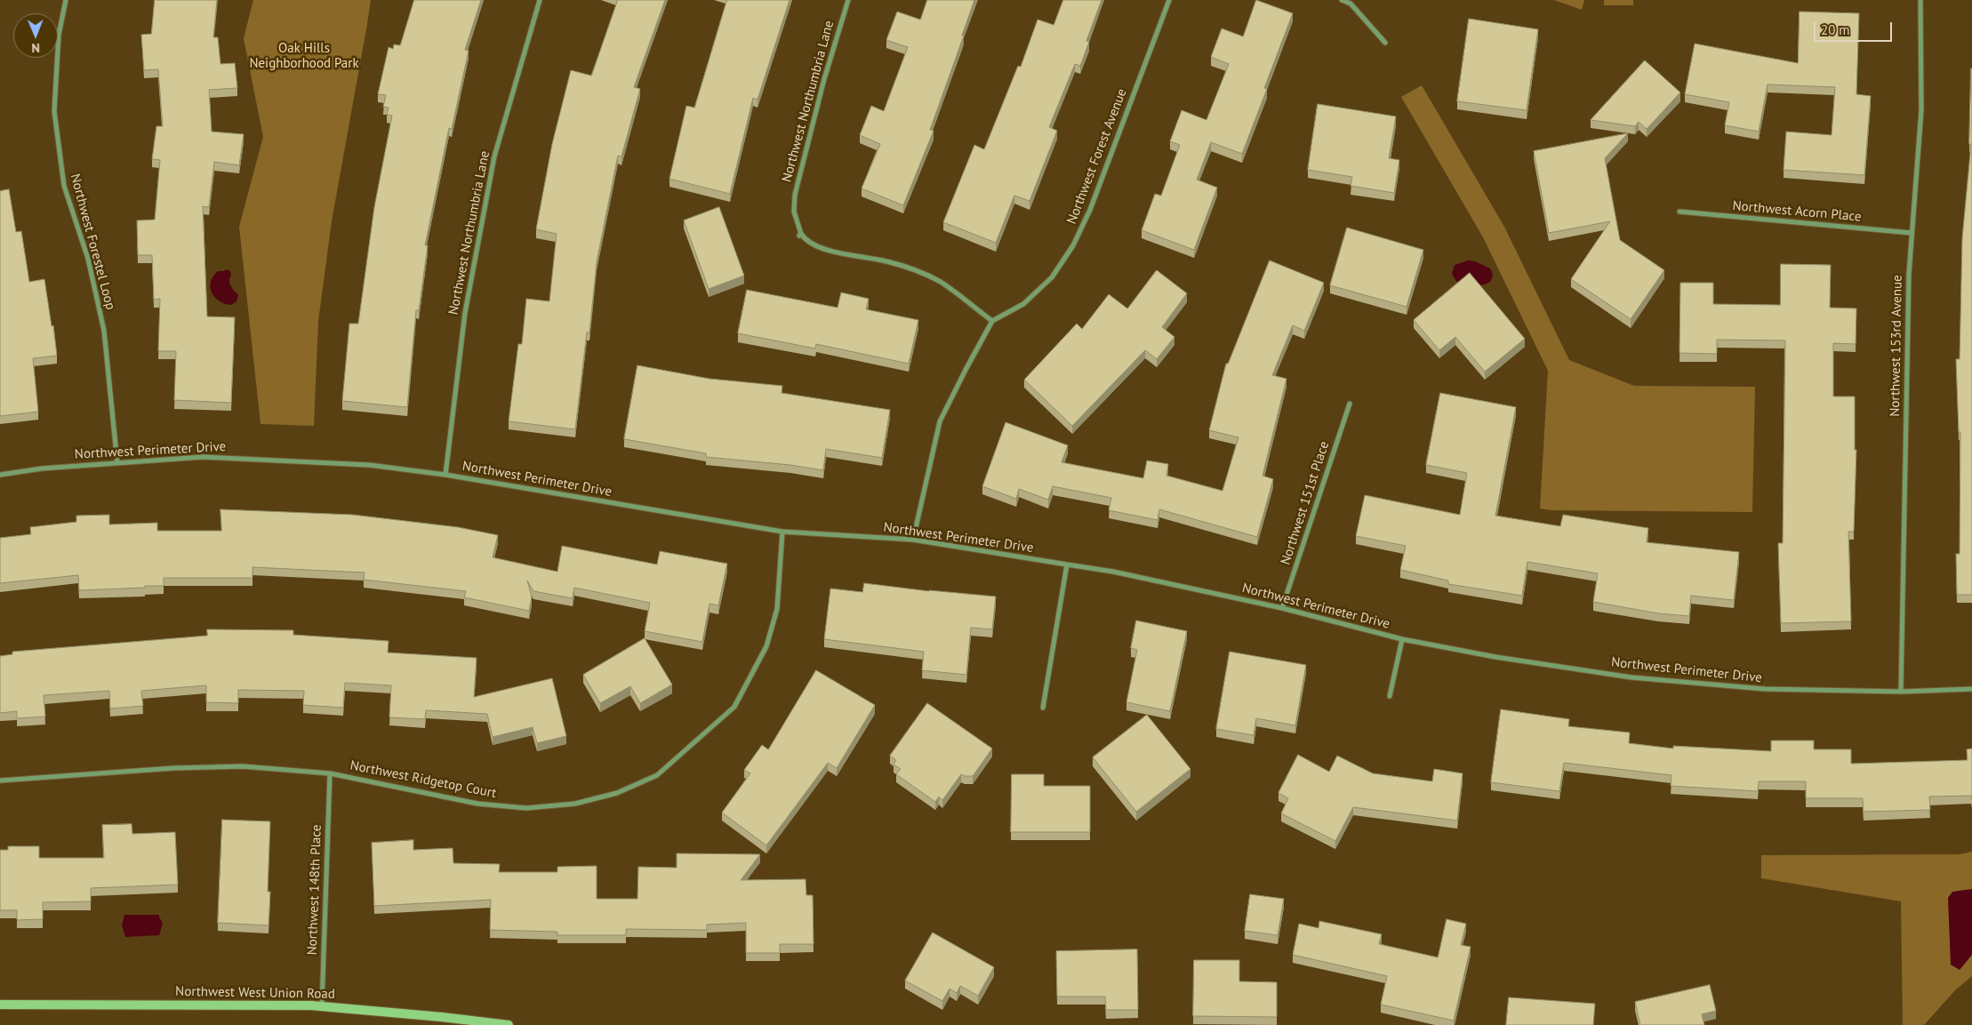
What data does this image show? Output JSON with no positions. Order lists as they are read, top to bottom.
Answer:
{
  "streets": {
    "street": [
      "Northwest Northumbria Lane",
      "Northwest Forest Avenue",
      "Northwest Acorn Place",
      "Northwest Forestel Loop",
      "Northwest 153rd Avenue",
      "Northwest Perimeter Drive",
      "Northwest 151st Place",
      "Northwest Ridgetop Court",
      "Northwest 148th Place",
      "Northwest West Union Road"
    ]
  },
  "crossings": [
    ["Northwest Northumbria Lane", "Northwest Forest Avenue"],
    ["Northwest Northumbria Lane", "Northwest Perimeter Drive"],
    ["Northwest Acorn Place", "Northwest 153rd Avenue"],
    ["Northwest Forestel Loop", "Northwest Perimeter Drive"],
    ["Northwest 153rd Avenue", "Northwest Perimeter Drive"],
    ["Northwest Perimeter Drive", "Northwest 151st Place"],
    ["Northwest Perimeter Drive", "Northwest Ridgetop Court"],
    ["Northwest Ridgetop Court", "Northwest 148th Place"],
    ["Northwest 148th Place", "Northwest West Union Road"]
  ],
  "parks": ["Oak Hills Neighborhood Park"],
  "scale_bar": "20 m",
  "north": "bottom"
}
